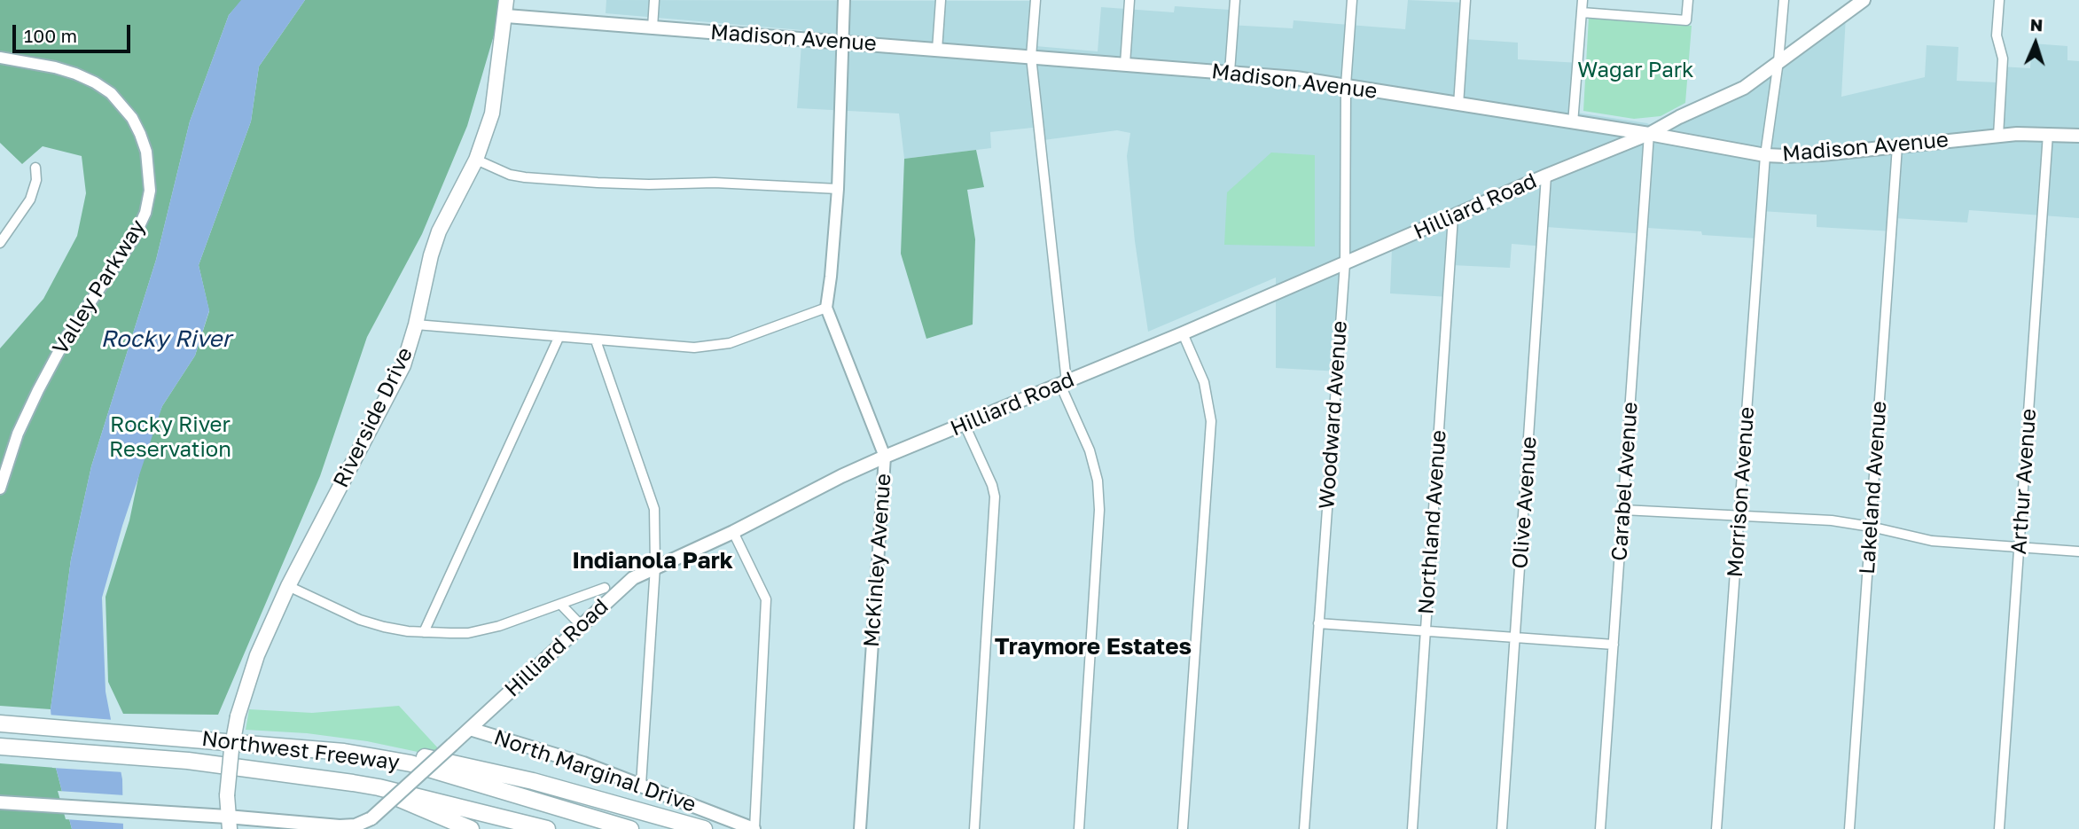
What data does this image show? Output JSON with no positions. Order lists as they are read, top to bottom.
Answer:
{
  "streets": {
    "highway": ["Northwest Freeway"],
    "main road": [
      "Madison Avenue",
      "Hilliard Road",
      "Riverside Drive",
      "North Marginal Drive"
    ],
    "street": [
      "Valley Parkway",
      "Woodward Avenue",
      "Carabel Avenue",
      "Arthur Avenue",
      "Lakeland Avenue",
      "Morrison Avenue",
      "Olive Avenue",
      "Northland Avenue",
      "McKinley Avenue"
    ]
  },
  "crossings": [
    ["Madison Avenue", "Hilliard Road"],
    ["Madison Avenue", "Woodward Avenue"],
    ["Madison Avenue", "Riverside Drive"],
    ["Madison Avenue", "Carabel Avenue"],
    ["Madison Avenue", "Arthur Avenue"],
    ["Madison Avenue", "Lakeland Avenue"],
    ["Madison Avenue", "Morrison Avenue"],
    ["Madison Avenue", "McKinley Avenue"],
    ["Hilliard Road", "Woodward Avenue"],
    ["Hilliard Road", "Riverside Drive"],
    ["Hilliard Road", "Carabel Avenue"],
    ["Hilliard Road", "Morrison Avenue"],
    ["Hilliard Road", "Olive Avenue"],
    ["Hilliard Road", "Northland Avenue"],
    ["Hilliard Road", "McKinley Avenue"],
    ["Hilliard Road", "North Marginal Drive"]
  ],
  "districts": ["Indianola Park", "Traymore Estates"],
  "water": ["Rocky River"],
  "parks": ["Wagar Park", "Rocky River Reservation"],
  "scale_bar": "100 m",
  "north": "top"
}
